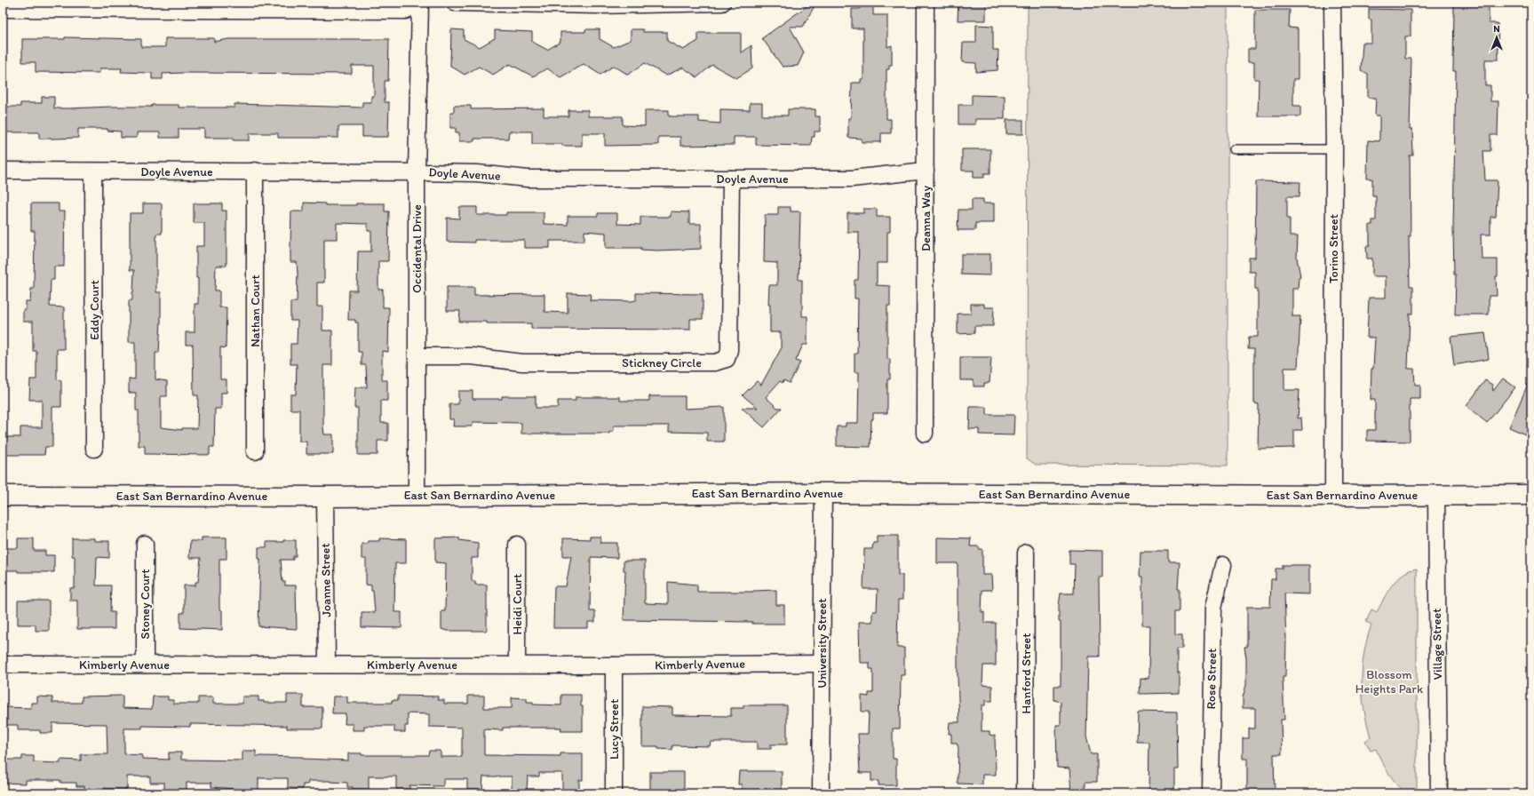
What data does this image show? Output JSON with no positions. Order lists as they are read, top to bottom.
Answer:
{
  "streets": {
    "street": [
      "Doyle Avenue",
      "Deanna Way",
      "Occidental Drive",
      "Torino Street",
      "Eddy Court",
      "Nathan Court",
      "Stickney Circle",
      "East San Bernardino Avenue",
      "Joanne Street",
      "Stoney Court",
      "Heidi Court",
      "University Street",
      "Village Street",
      "Kimberly Avenue",
      "Hanford Street",
      "Rose Street",
      "Lucy Street"
    ]
  },
  "crossings": [
    ["Doyle Avenue", "Deanna Way"],
    ["Doyle Avenue", "Occidental Drive"],
    ["Doyle Avenue", "Eddy Court"],
    ["Doyle Avenue", "Nathan Court"],
    ["Doyle Avenue", "Stickney Circle"],
    ["Occidental Drive", "Stickney Circle"],
    ["Occidental Drive", "East San Bernardino Avenue"],
    ["Torino Street", "East San Bernardino Avenue"],
    ["East San Bernardino Avenue", "Joanne Street"],
    ["East San Bernardino Avenue", "University Street"],
    ["East San Bernardino Avenue", "Village Street"],
    ["Joanne Street", "Kimberly Avenue"],
    ["Stoney Court", "Kimberly Avenue"],
    ["Heidi Court", "Kimberly Avenue"],
    ["University Street", "Kimberly Avenue"],
    ["Kimberly Avenue", "Lucy Street"]
  ],
  "parks": ["Blossom Heights Park"],
  "north": "top"
}
